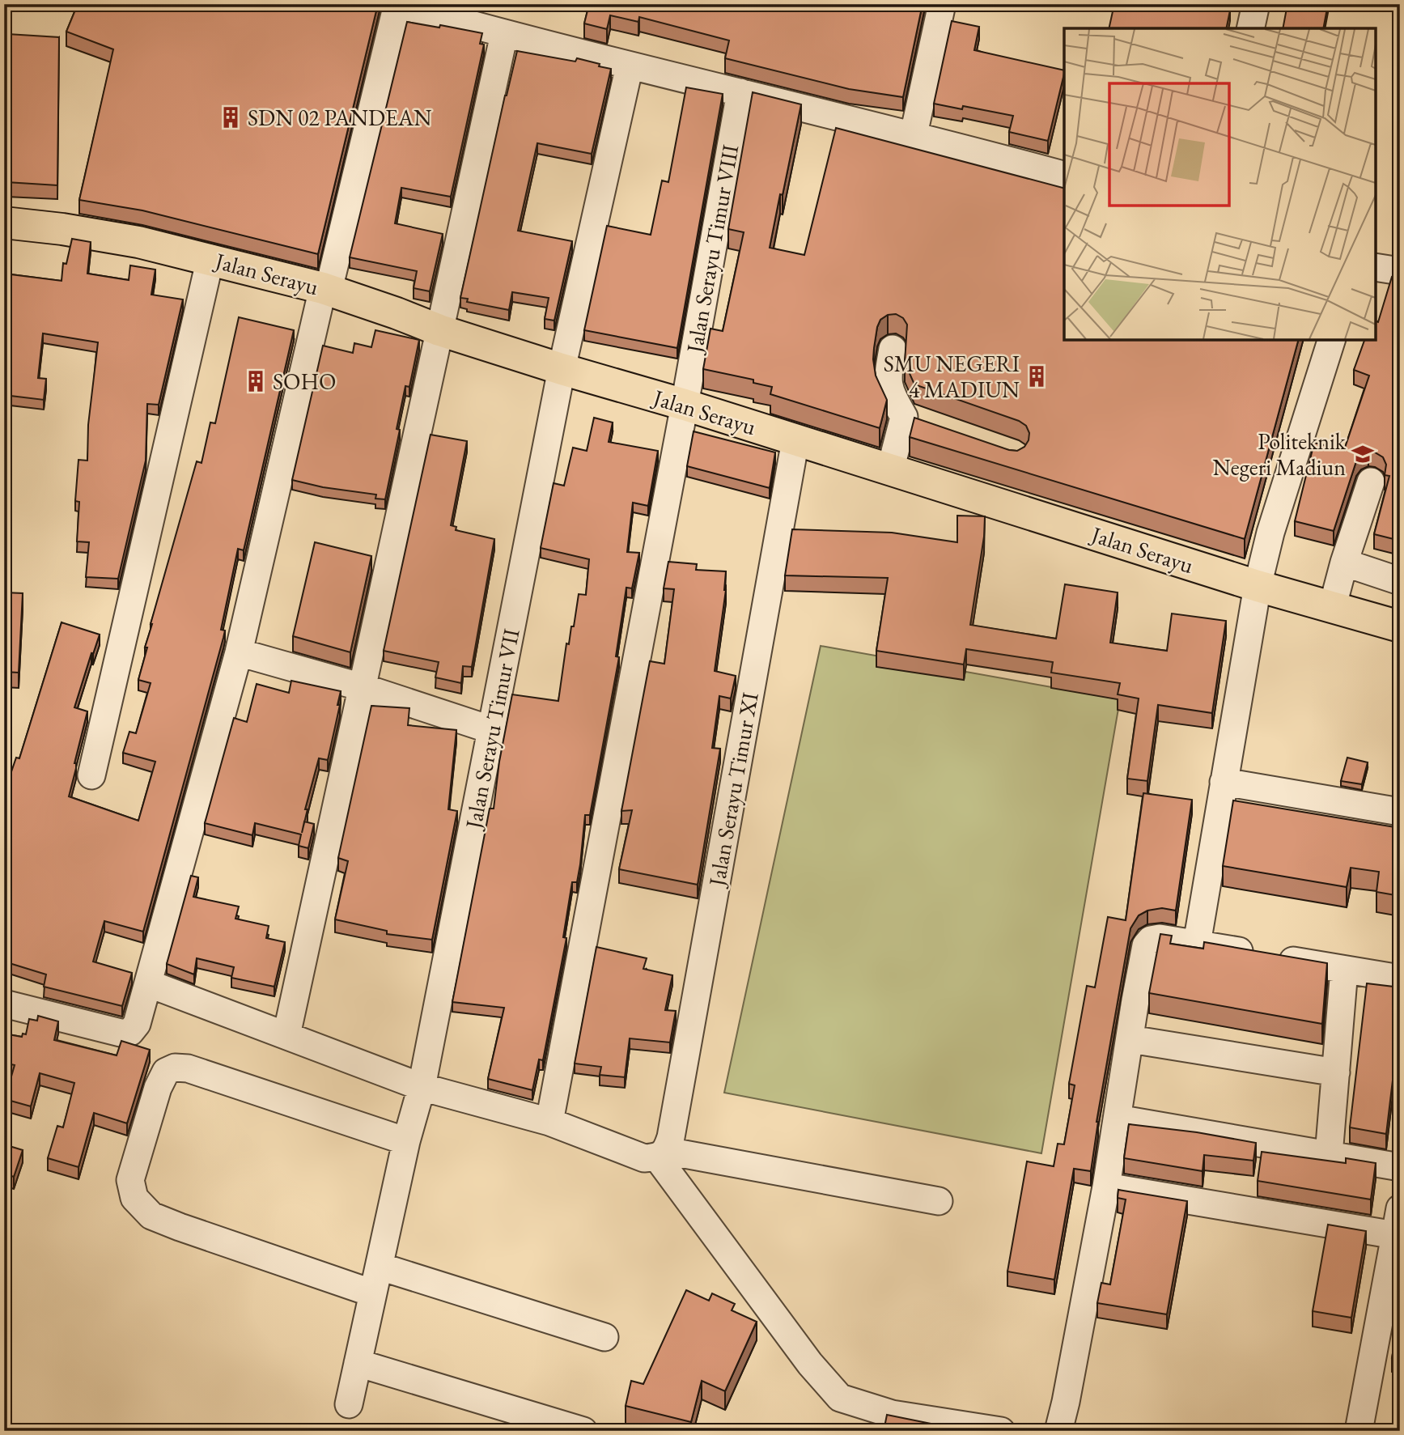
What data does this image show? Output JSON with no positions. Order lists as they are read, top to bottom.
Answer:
{
  "streets": {
    "main road": ["Jalan Serayu"],
    "street": ["Jalan Serayu Timur VIII", "Jalan Serayu Timur VII", "Jalan Serayu Timur XI"]
  },
  "crossings": [
    ["Jalan Serayu Timur VIII", "Jalan Serayu"],
    ["Jalan Serayu", "Jalan Serayu Timur VII"],
    ["Jalan Serayu", "Jalan Serayu Timur XI"]
  ],
  "places": {
    "building": ["SDN 02 PANDEAN", "SMU NEGERI 4 MADIUN", "SOHO"],
    "school or university": ["Politeknik Negeri Madiun"]
  }
}
